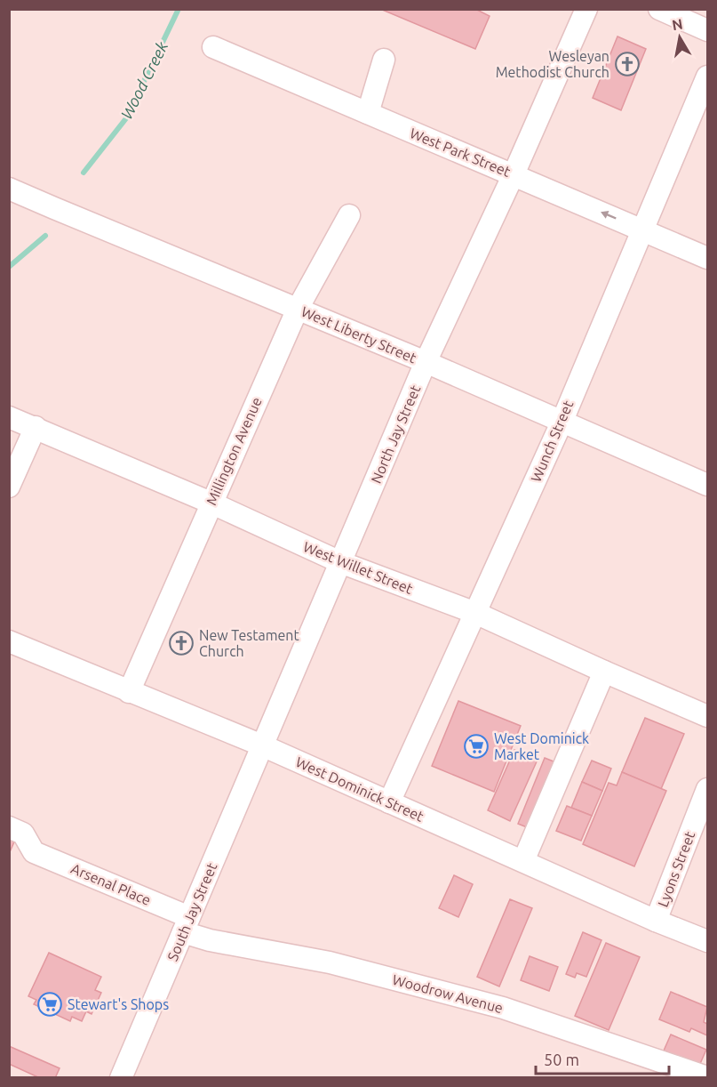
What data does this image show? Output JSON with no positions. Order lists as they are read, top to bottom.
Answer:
{
  "streets": {
    "street": [
      "West Park Street",
      "West Liberty Street",
      "North Jay Street",
      "Wunch Street",
      "Millington Avenue",
      "West Willet Street",
      "West Dominick Street",
      "Lyons Street",
      "Arsenal Place",
      "South Jay Street",
      "Woodrow Avenue"
    ]
  },
  "crossings": [
    ["West Park Street", "North Jay Street"],
    ["West Park Street", "Wunch Street"],
    ["West Liberty Street", "North Jay Street"],
    ["West Liberty Street", "Wunch Street"],
    ["West Liberty Street", "Millington Avenue"],
    ["North Jay Street", "West Willet Street"],
    ["North Jay Street", "West Dominick Street"],
    ["North Jay Street", "South Jay Street"],
    ["Wunch Street", "West Willet Street"],
    ["Wunch Street", "West Dominick Street"],
    ["Millington Avenue", "West Willet Street"],
    ["Millington Avenue", "West Dominick Street"],
    ["West Dominick Street", "Lyons Street"],
    ["West Dominick Street", "South Jay Street"],
    ["Arsenal Place", "South Jay Street"],
    ["Arsenal Place", "Woodrow Avenue"],
    ["South Jay Street", "Woodrow Avenue"]
  ],
  "water": ["Wood Creek"],
  "places": {
    "church": ["Wesleyan Methodist Church", "New Testament Church"],
    "supermarket": ["West Dominick Market", "Stewart's Shops"]
  },
  "scale_bar": "50 m",
  "north": "top"
}
